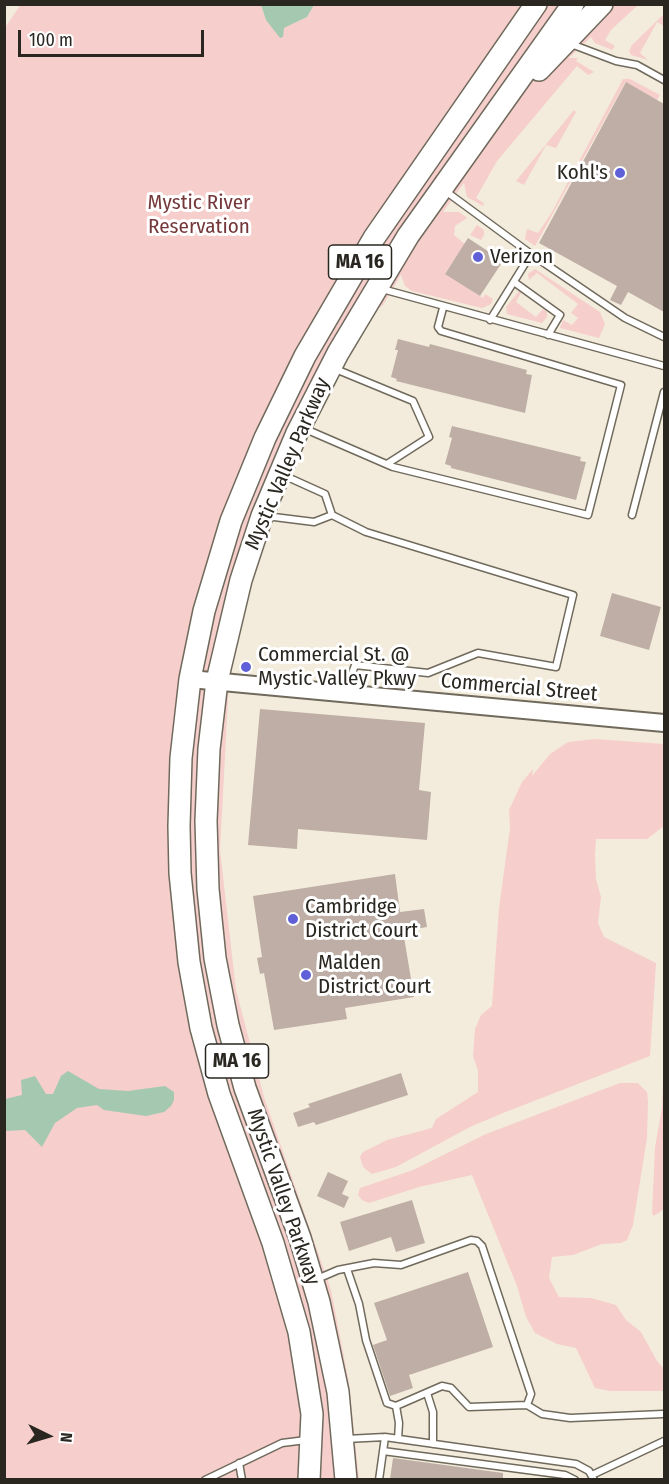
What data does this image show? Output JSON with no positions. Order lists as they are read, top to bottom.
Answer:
{
  "streets": {
    "highway": ["MA 16", "Mystic Valley Parkway"],
    "street": ["Commercial Street"]
  },
  "crossings": [
    ["Mystic Valley Parkway", "Commercial Street"]
  ],
  "parks": ["Mystic River Reservation"],
  "places": [
    "Kohl's",
    "Verizon",
    "Commercial St. @ Mystic Valley Pkwy",
    "Cambridge District Court",
    "Malden District Court"
  ],
  "scale_bar": "100 m",
  "north": "right"
}
